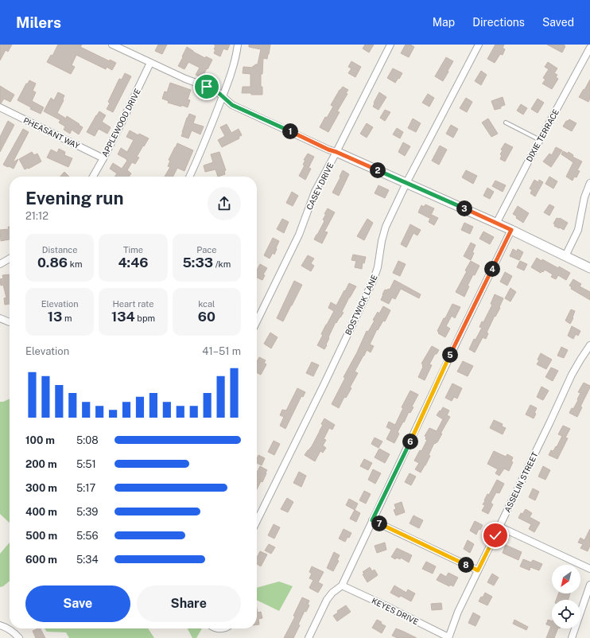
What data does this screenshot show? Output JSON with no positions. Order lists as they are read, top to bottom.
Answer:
{
  "streets": {
    "street": [
      "APPLEWOOD DRIVE",
      "PHEASANT WAY",
      "DIXIE TERRACE",
      "CASEY DRIVE",
      "BOSTWICK LANE",
      "ASSELIN STREET",
      "KEYES DRIVE"
    ]
  },
  "crossings": [
    ["APPLEWOOD DRIVE", "PHEASANT WAY"],
    ["ASSELIN STREET", "KEYES DRIVE"]
  ],
  "north": "bottom left",
  "page": {
    "header": "Milers",
    "nav": ["Map", "Directions", "Saved"],
    "pins": [
      "1",
      "2",
      "3",
      "4",
      "5",
      "6",
      "7",
      "8"
    ],
    "heading": ["Evening run", "21:12"],
    "stats": [
      ["Distance", "0.86 km"],
      ["Time", "4:46"],
      ["Pace", "5:33 /km"],
      ["Elevation", "13 m"],
      ["Heart rate", "134 bpm"],
      ["kcal", "60"]
    ],
    "chart": ["Elevation", "41–51 m"],
    "list": [
      {
        "name": "100 m",
        "note": "5:08"
      },
      {
        "name": "200 m",
        "note": "5:51"
      },
      {
        "name": "300 m",
        "note": "5:17"
      },
      {
        "name": "400 m",
        "note": "5:39"
      },
      {
        "name": "500 m",
        "note": "5:56"
      },
      {
        "name": "600 m",
        "note": "5:34"
      }
    ],
    "buttons": ["Save", "Share"]
  }
}
